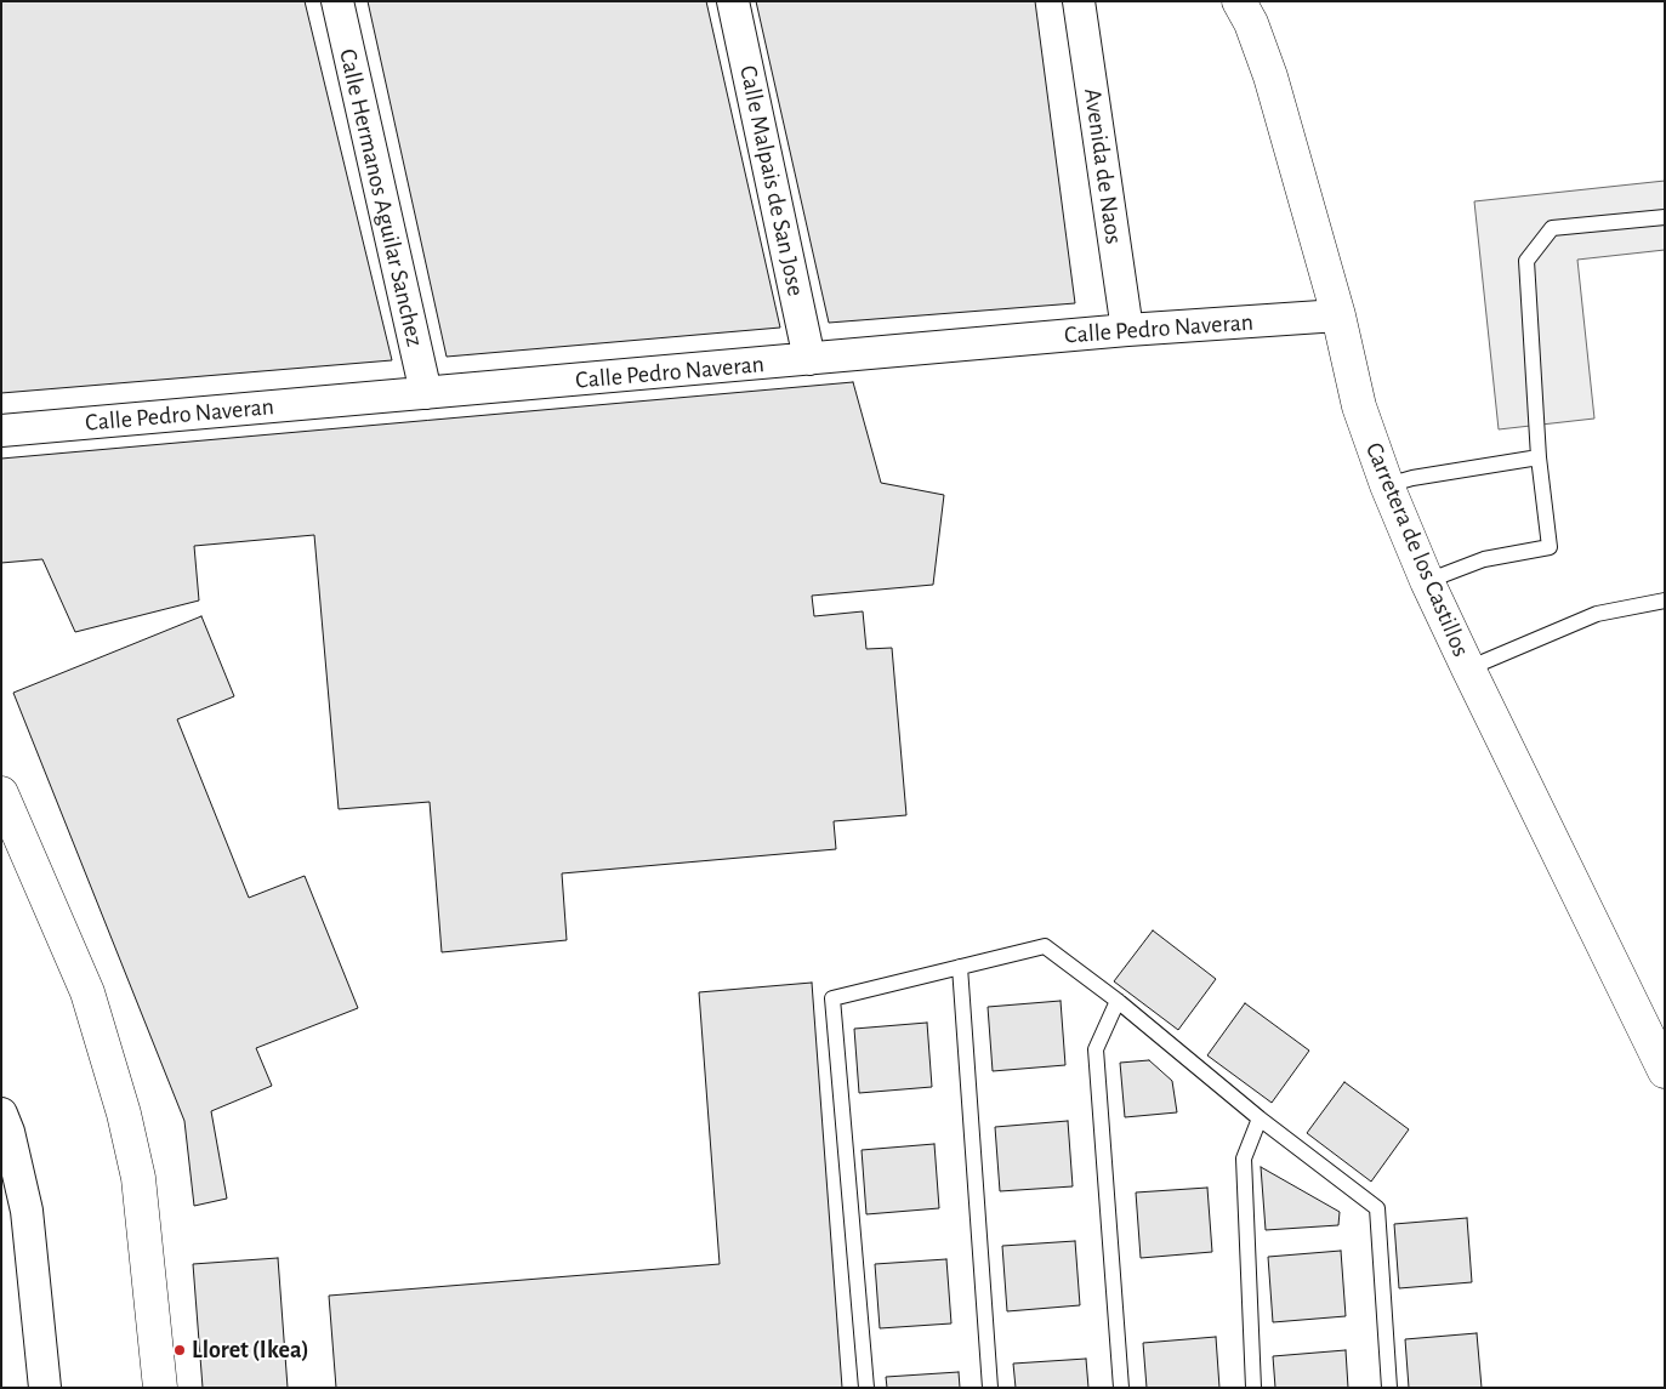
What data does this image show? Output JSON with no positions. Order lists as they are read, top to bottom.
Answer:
{
  "streets": {
    "main road": ["Carretera de los Castillos"],
    "street": [
      "Avenida de Naos",
      "Calle Malpais de San Jose",
      "Calle Hermanos Aguilar Sanchez",
      "Calle Pedro Naveran"
    ]
  },
  "crossings": [
    ["Avenida de Naos", "Calle Pedro Naveran"],
    ["Calle Malpais de San Jose", "Calle Pedro Naveran"],
    ["Calle Hermanos Aguilar Sanchez", "Calle Pedro Naveran"],
    ["Calle Pedro Naveran", "Carretera de los Castillos"]
  ],
  "places": ["Lloret (Ikea)"]
}
